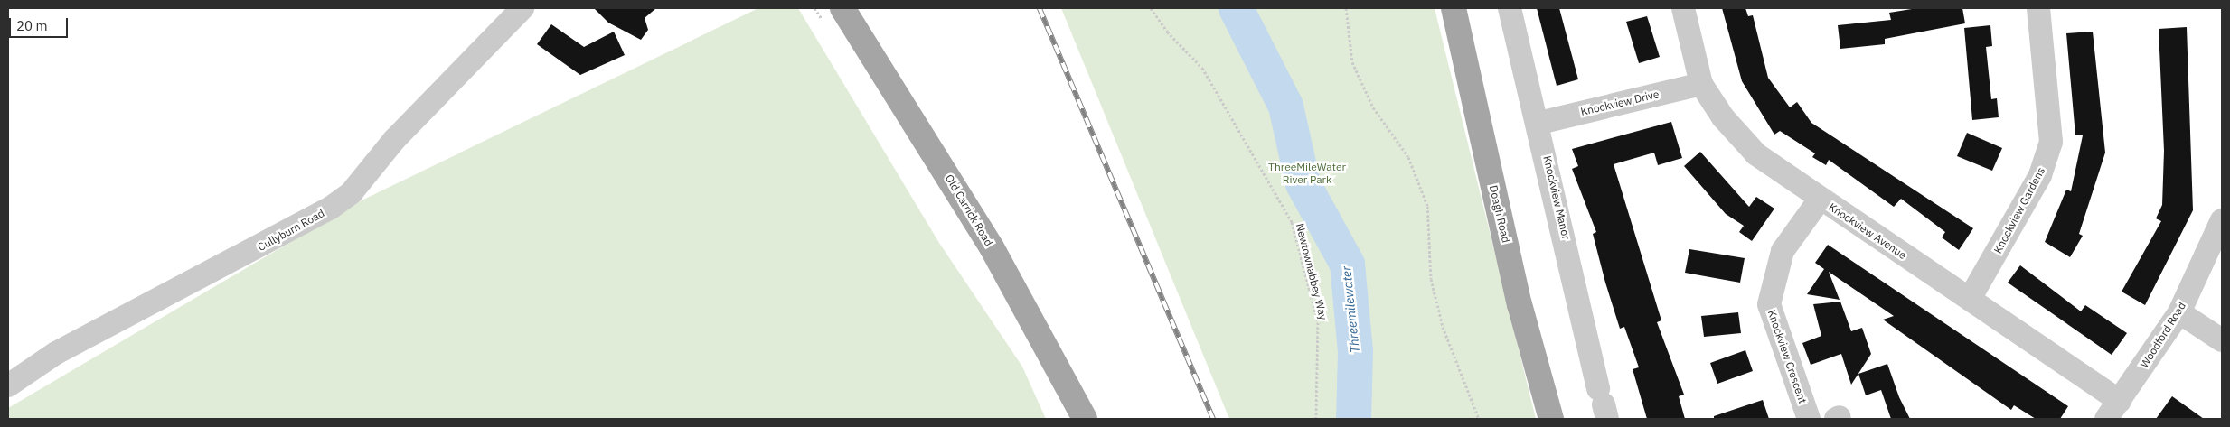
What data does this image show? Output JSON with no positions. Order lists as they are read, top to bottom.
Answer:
{
  "streets": {
    "main road": ["Old Carrick Road", "Doagh Road"],
    "street": [
      "Knockview Drive",
      "Knockview Manor",
      "Knockview Gardens",
      "Cullyburn Road",
      "Knockview Avenue",
      "Woodford Road",
      "Knockview Crescent"
    ],
    "path": ["Newtownabbey Way"]
  },
  "crossings": [
    ["Knockview Drive", "Knockview Manor"],
    ["Knockview Drive", "Knockview Avenue"],
    ["Knockview Gardens", "Knockview Avenue"],
    ["Knockview Avenue", "Woodford Road"],
    ["Knockview Avenue", "Knockview Crescent"]
  ],
  "water": ["Threemilewater"],
  "parks": ["ThreeMileWater River Park"],
  "scale_bar": "20 m"
}
